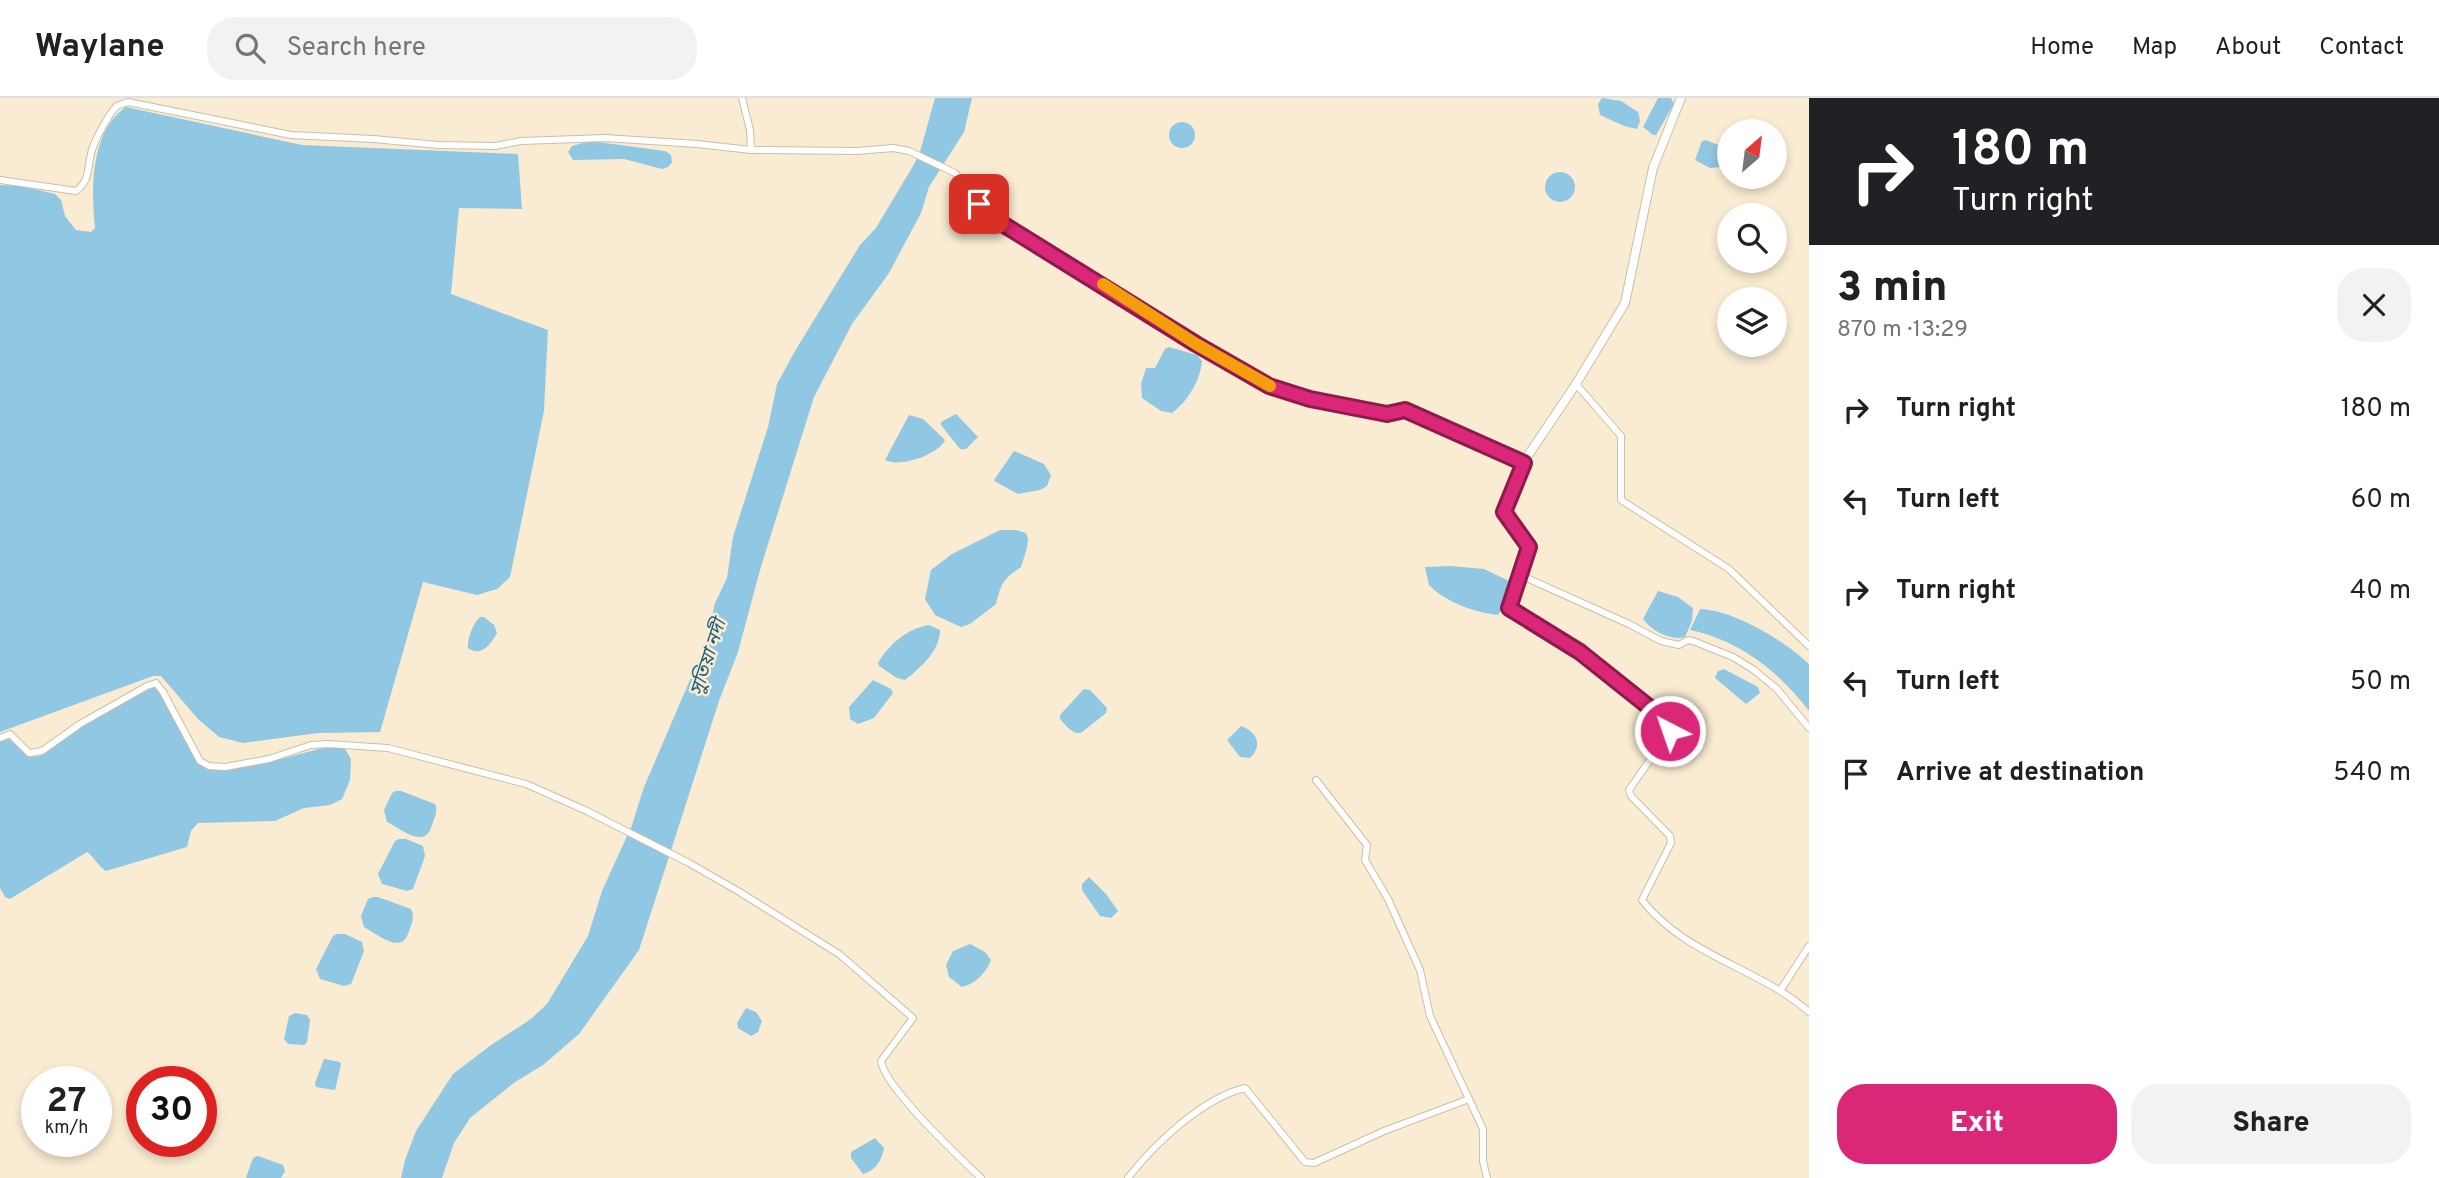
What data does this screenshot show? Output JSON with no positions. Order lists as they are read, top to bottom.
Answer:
{
  "water": ["সুতিয়া নদী"],
  "north": "top right",
  "page": {
    "header": "Waylane",
    "search": "Search here",
    "nav": [
      "Home",
      "Map",
      "About",
      "Contact"
    ],
    "turn": ["180 m", "Turn right"],
    "heading": ["3 min", "870 m · 13:29"],
    "list": [
      {
        "name": "Turn right",
        "value": "180 m"
      },
      {
        "name": "Turn left",
        "value": "60 m"
      },
      {
        "name": "Turn right",
        "value": "40 m"
      },
      {
        "name": "Turn left",
        "value": "50 m"
      },
      {
        "name": "Arrive at destination",
        "value": "540 m"
      }
    ],
    "speed": "27 km/h",
    "limit": "30",
    "buttons": ["Exit", "Share"]
  }
}
